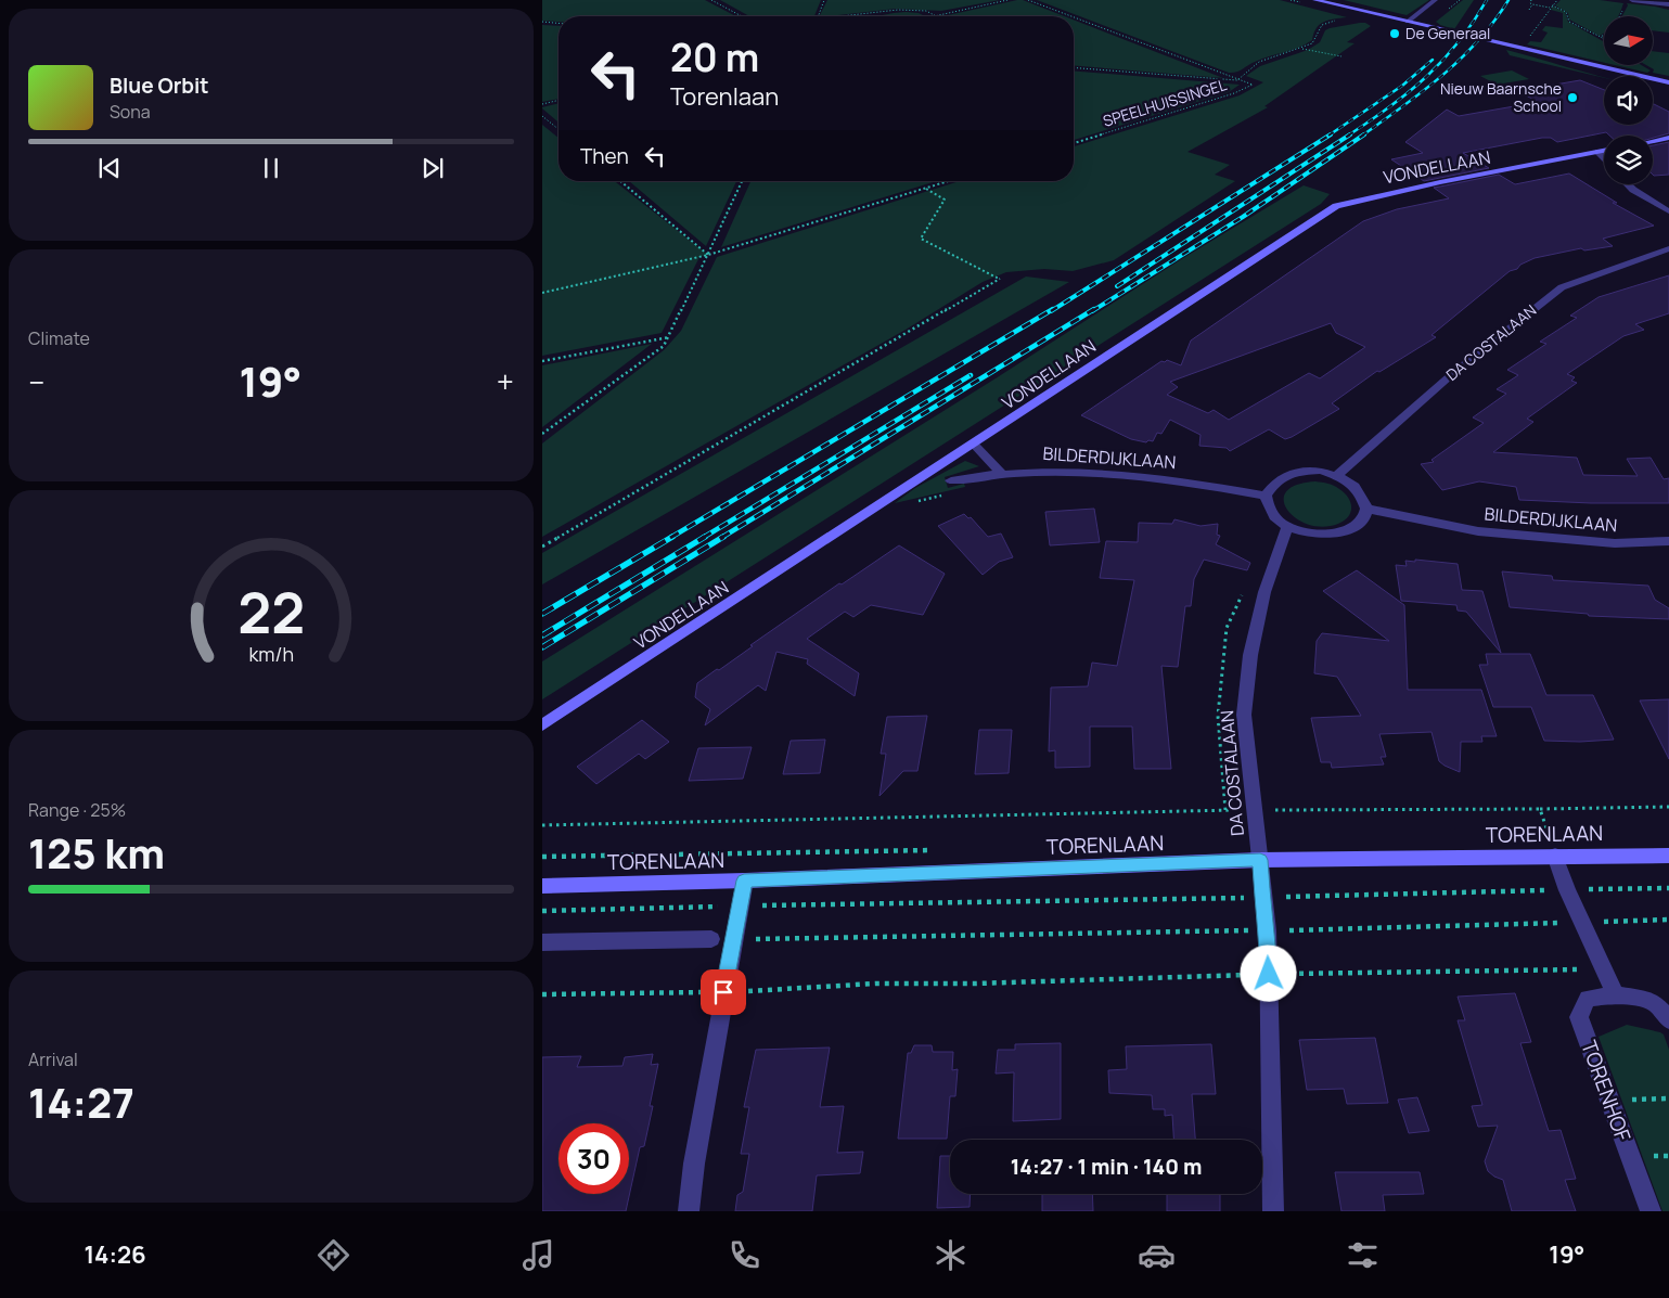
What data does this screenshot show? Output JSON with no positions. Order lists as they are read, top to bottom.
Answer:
{
  "streets": {
    "main road": ["VONDELLAAN", "TORENLAAN"],
    "street": ["DA COSTALAAN", "BILDERDIJKLAAN", "TORENHOF"],
    "path": ["SPEELHUISSINGEL"]
  },
  "crossings": [
    ["DA COSTALAAN", "BILDERDIJKLAAN"],
    ["DA COSTALAAN", "TORENLAAN"]
  ],
  "places": ["De Generaal", "Nieuw Baarnsche School"],
  "north": "right",
  "page": {
    "turn": ["20 m", "Torenlaan"],
    "song": ["Blue Orbit", "Sona"],
    "then": "Then",
    "tile": [
      "Climate",
      ["Range · 25%", "125 km"],
      ["Arrival", "14:27"]
    ],
    "heat": ["−", "19°", "+"],
    "limit": "30",
    "trip": "14:27 · 1 min · 140 m",
    "tabs": ["14:26", "19°"],
    "gauge": ["22", "km/h"]
  }
}
